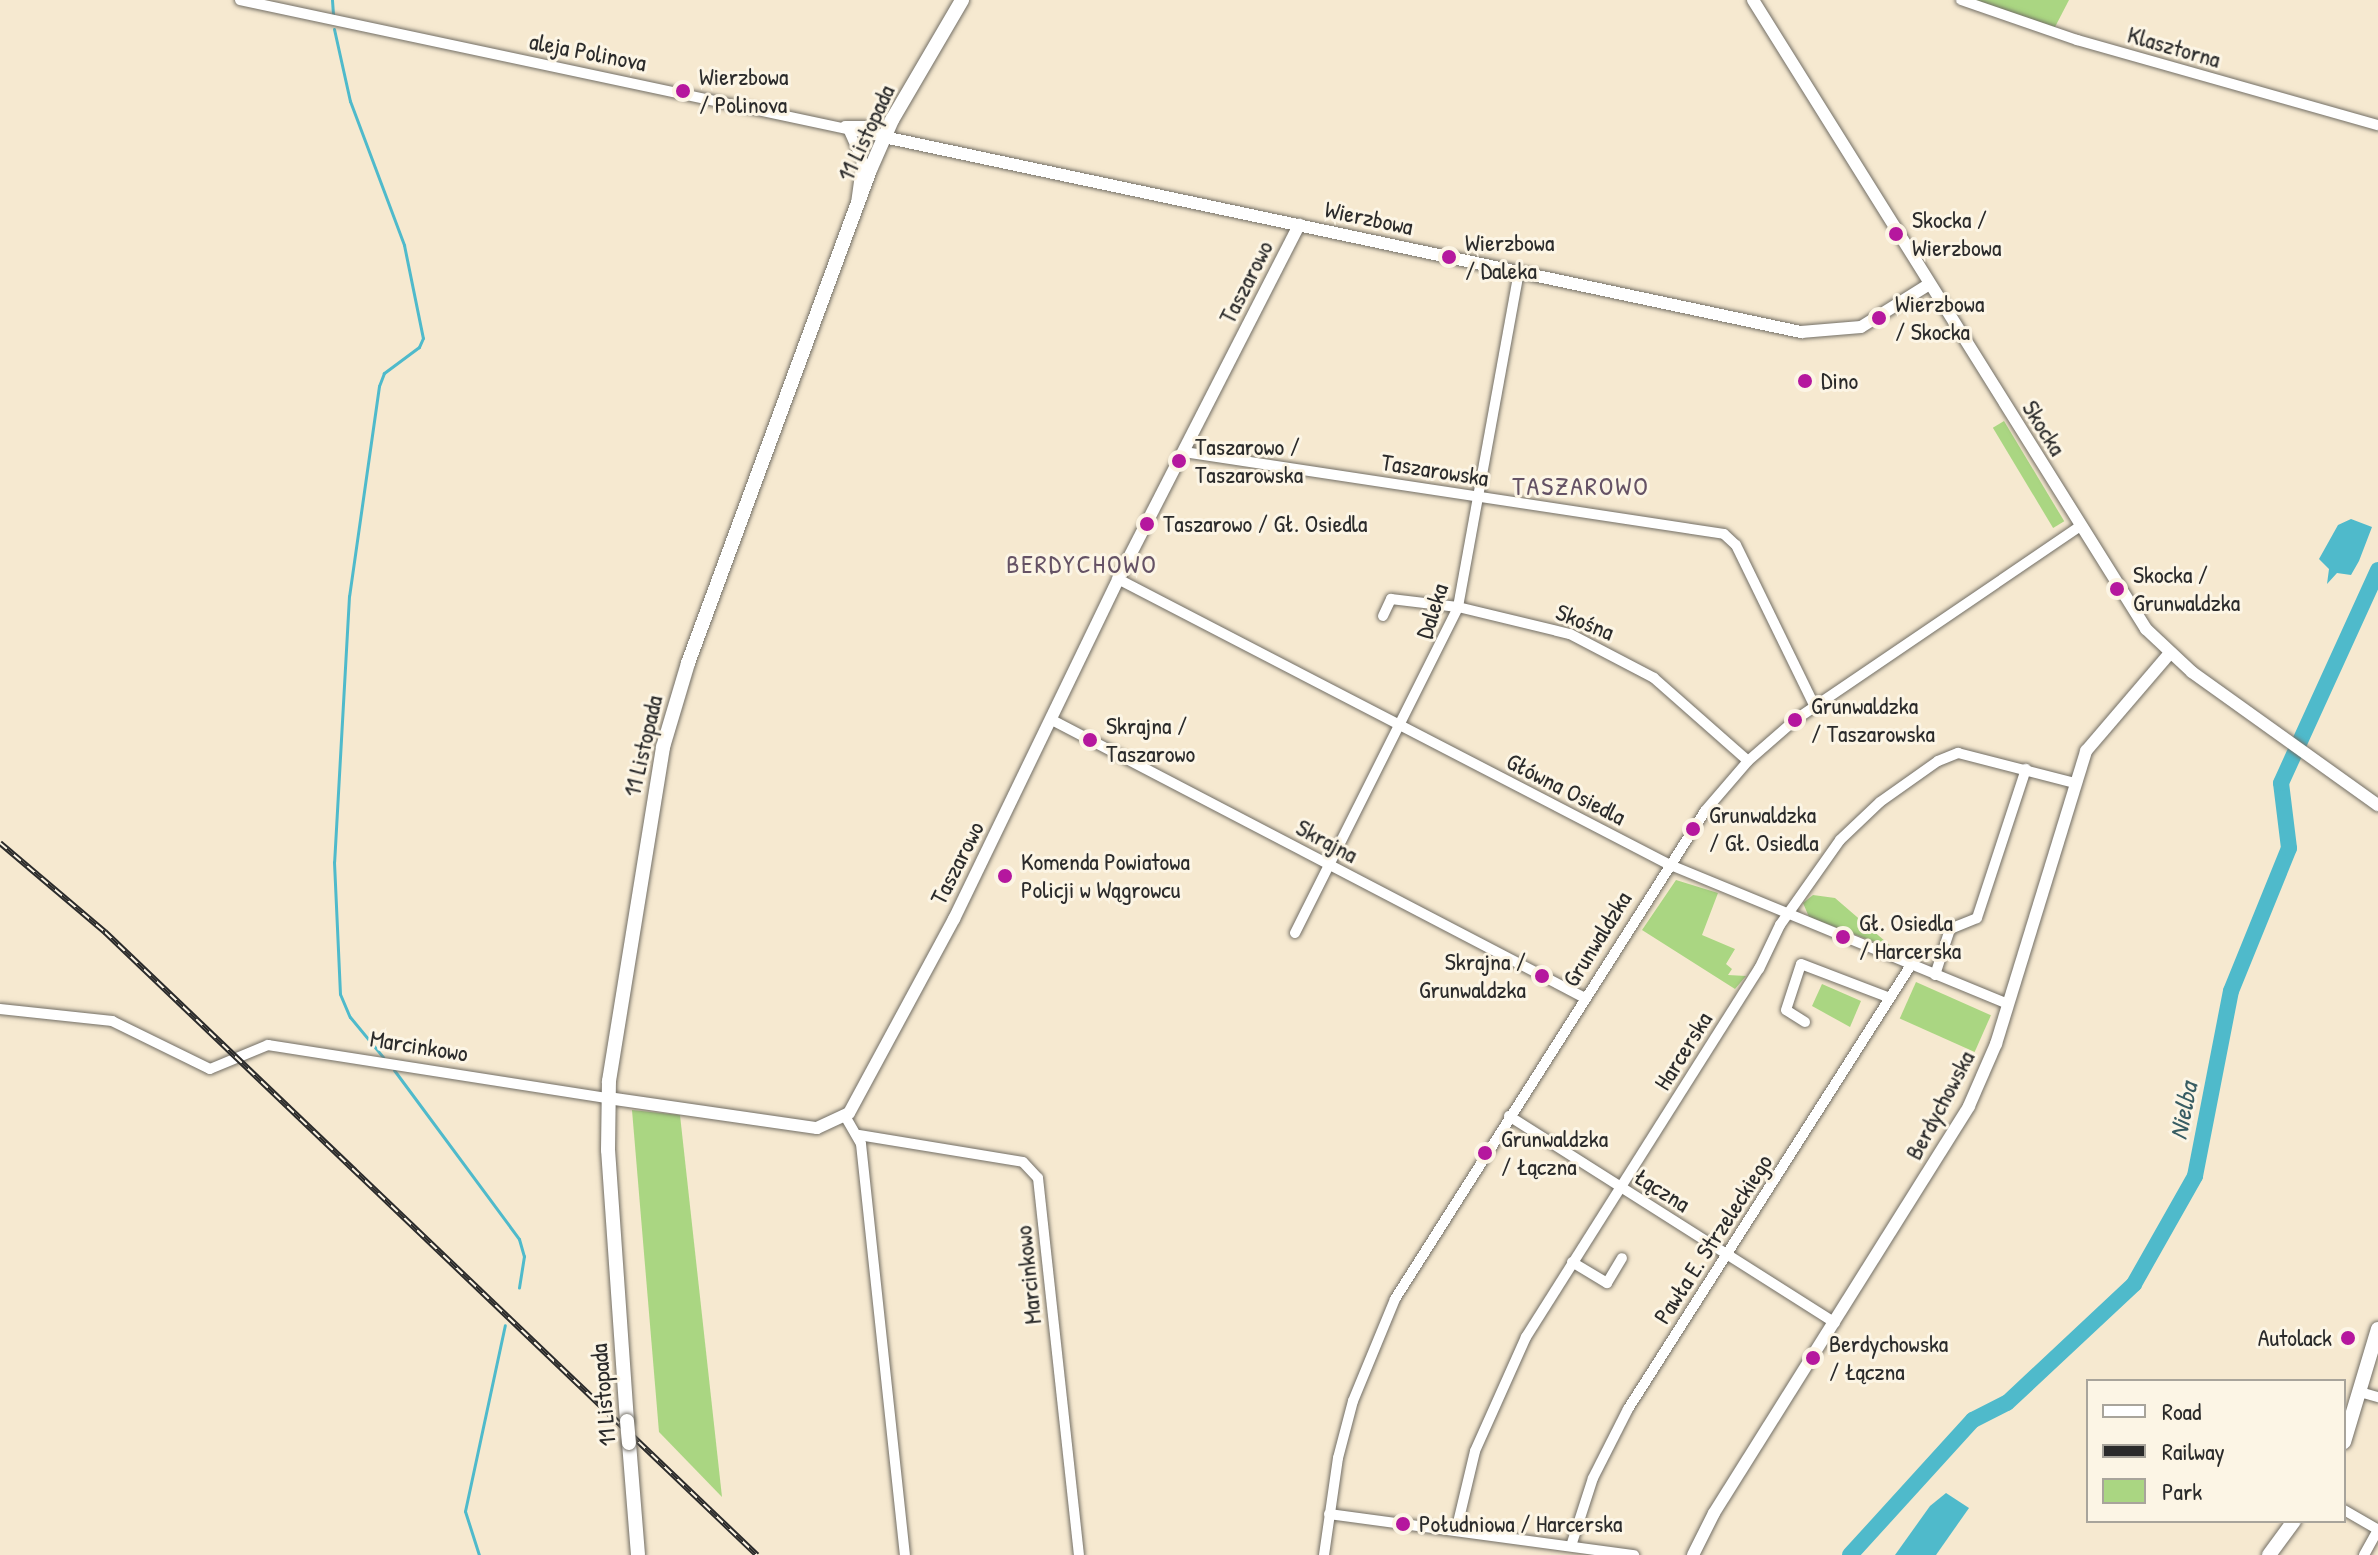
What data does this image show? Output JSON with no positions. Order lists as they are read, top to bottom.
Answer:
{
  "streets": {
    "main road": ["11 Listopada"],
    "street": [
      "Klasztorna",
      "aleja Polinova",
      "Wierzbowa",
      "Taszarowo",
      "Skocka",
      "Taszarowska",
      "Daleka",
      "Skośna",
      "Główna Osiedla",
      "Skrajna",
      "Grunwaldzka",
      "Marcinkowo",
      "Harcerska",
      "Berdychowska",
      "Łączna",
      "Pawła E. Strzeleckiego"
    ]
  },
  "crossings": [
    ["aleja Polinova", "11 Listopada"],
    ["aleja Polinova", "Wierzbowa"],
    ["11 Listopada", "Wierzbowa"],
    ["11 Listopada", "Marcinkowo"],
    ["Wierzbowa", "Taszarowo"],
    ["Wierzbowa", "Skocka"],
    ["Wierzbowa", "Daleka"],
    ["Taszarowo", "Taszarowska"],
    ["Taszarowo", "Główna Osiedla"],
    ["Taszarowo", "Skrajna"],
    ["Taszarowo", "Marcinkowo"],
    ["Skocka", "Grunwaldzka"],
    ["Skocka", "Berdychowska"],
    ["Taszarowska", "Daleka"],
    ["Taszarowska", "Grunwaldzka"],
    ["Daleka", "Skośna"],
    ["Daleka", "Główna Osiedla"],
    ["Daleka", "Skrajna"],
    ["Skośna", "Grunwaldzka"],
    ["Główna Osiedla", "Grunwaldzka"],
    ["Główna Osiedla", "Harcerska"],
    ["Główna Osiedla", "Berdychowska"],
    ["Główna Osiedla", "Pawła E. Strzeleckiego"],
    ["Skrajna", "Grunwaldzka"],
    ["Grunwaldzka", "Łączna"],
    ["Harcerska", "Berdychowska"],
    ["Harcerska", "Łączna"],
    ["Berdychowska", "Łączna"],
    ["Łączna", "Pawła E. Strzeleckiego"]
  ],
  "districts": ["TASZAROWO", "BERDYCHOWO"],
  "water": ["Nielba"],
  "places": [
    "Wierzbowa / Polinova",
    "Skocka / Wierzbowa",
    "Wierzbowa / Daleka",
    "Wierzbowa / Skocka",
    "Dino",
    "Taszarowo / Taszarowska",
    "Taszarowo / Gł. Osiedla",
    "Skocka / Grunwaldzka",
    "Grunwaldzka / Taszarowska",
    "Skrajna / Taszarowo",
    "Grunwaldzka / Gł. Osiedla",
    "Komenda Powiatowa Policji w Wągrowcu",
    "Gł. Osiedla / Harcerska",
    "Skrajna / Grunwaldzka",
    "Grunwaldzka / Łączna",
    "Autolack",
    "Berdychowska / Łączna",
    "Południowa / Harcerska"
  ],
  "legend": ["Road", "Railway", "Park"]
}
